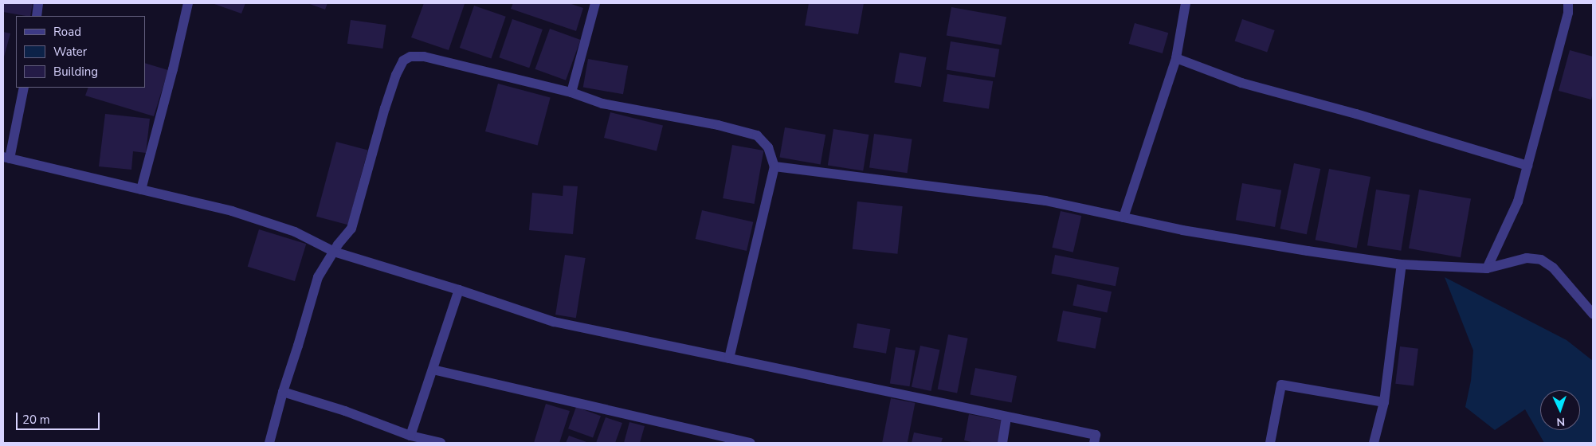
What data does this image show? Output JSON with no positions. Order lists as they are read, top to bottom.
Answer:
{
  "legend": ["Road", "Water", "Building"],
  "scale_bar": "20 m",
  "north": "bottom"
}
